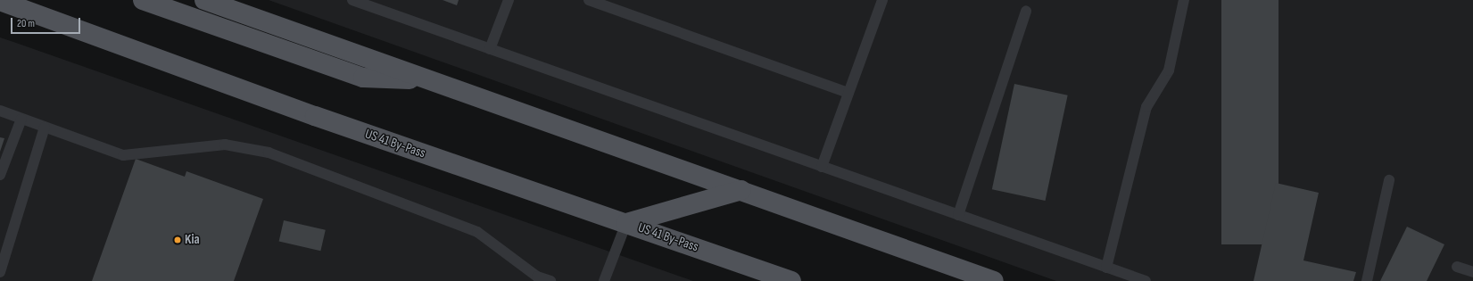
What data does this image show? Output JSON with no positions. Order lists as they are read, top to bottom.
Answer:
{
  "streets": {
    "main road": ["US 41 By-Pass"]
  },
  "places": ["Kia"],
  "scale_bar": "20 m"
}
